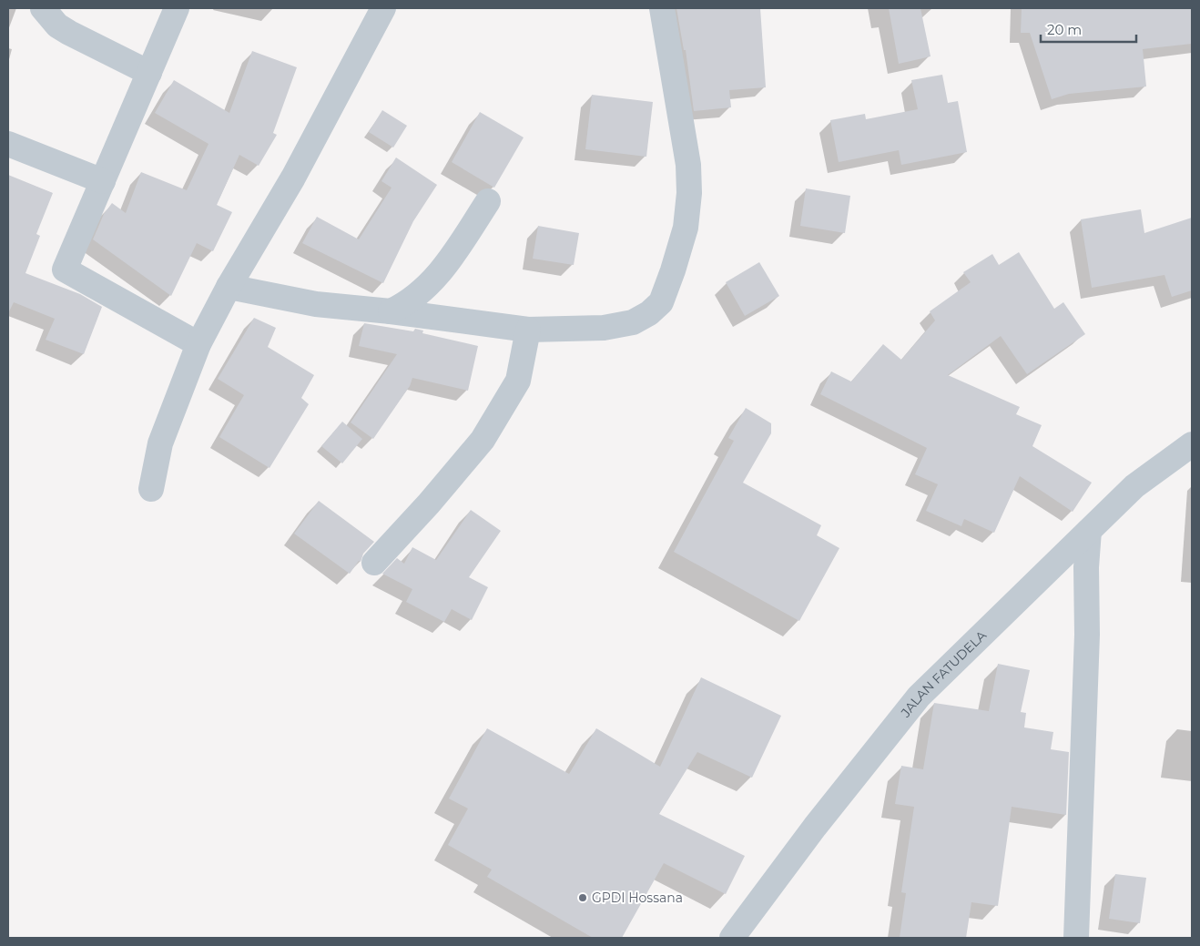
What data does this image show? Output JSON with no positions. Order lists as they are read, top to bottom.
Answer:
{
  "streets": {
    "street": ["JALAN FATUDELA"]
  },
  "places": ["GPDI Hossana"],
  "scale_bar": "20 m"
}
